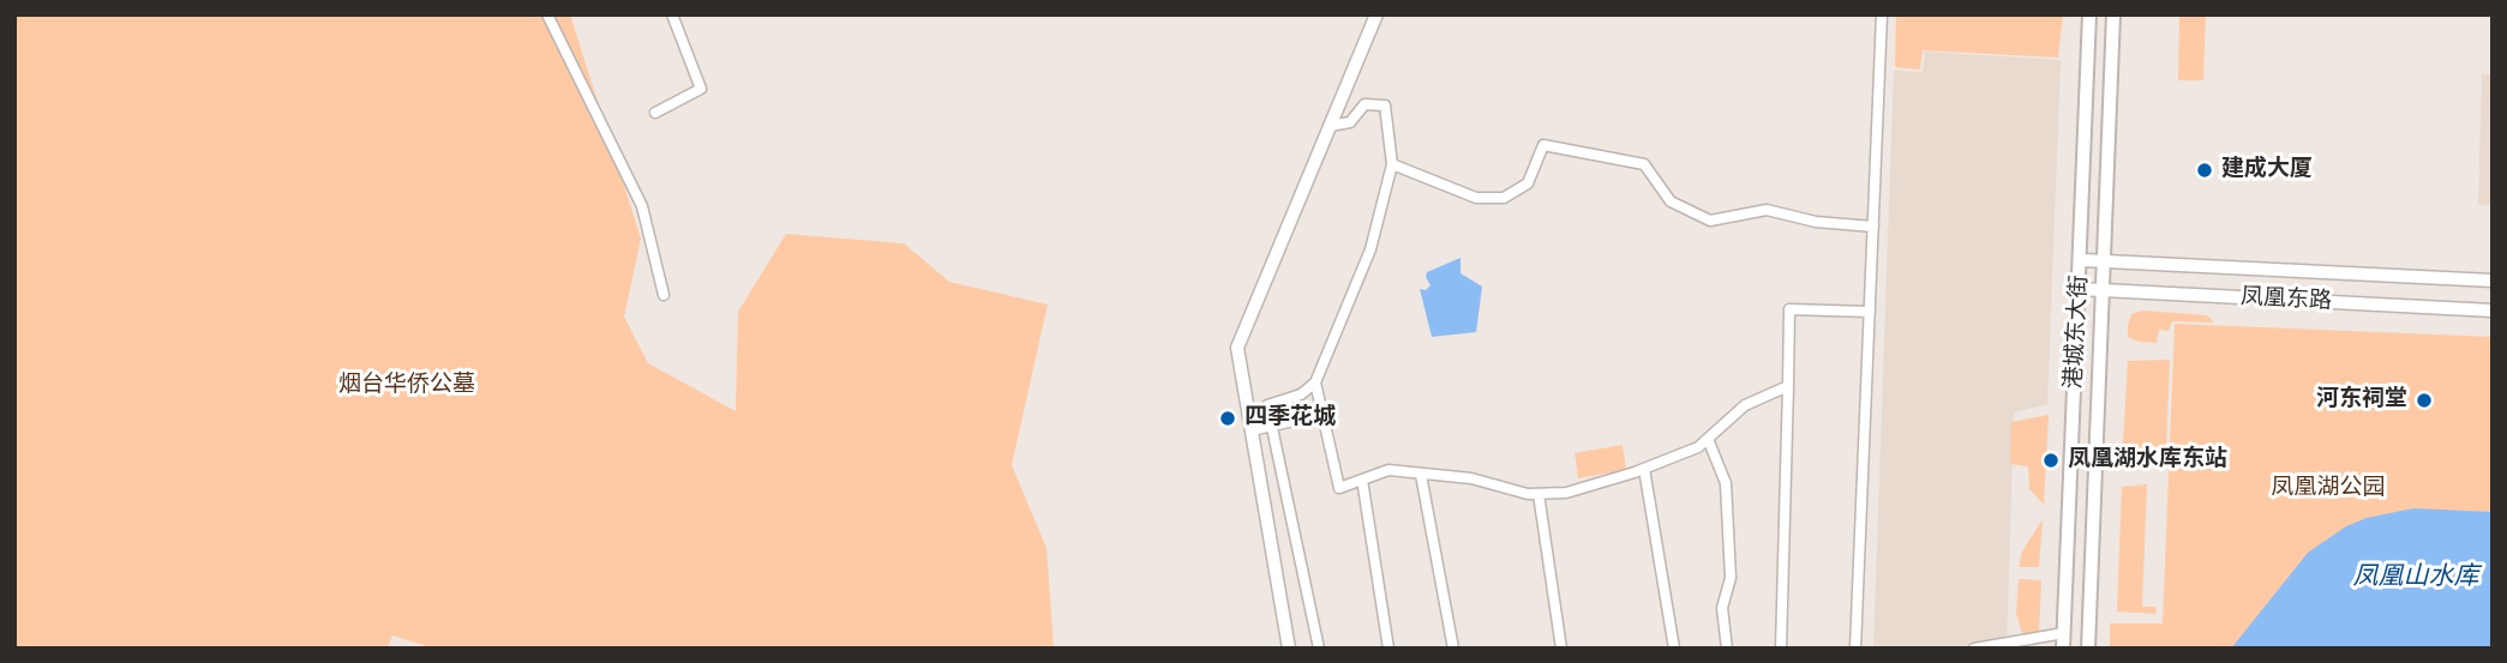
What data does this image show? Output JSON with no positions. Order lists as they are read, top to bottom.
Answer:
{
  "streets": {
    "main road": ["港城东大街"],
    "street": ["凤凰东路"]
  },
  "crossings": [
    ["凤凰东路", "港城东大街"]
  ],
  "water": ["凤凰山水库"],
  "parks": ["烟台华侨公墓", "凤凰湖公园"],
  "places": [
    "建成大厦",
    "河东祠堂",
    "四季花城",
    "凤凰湖水库东站"
  ]
}
